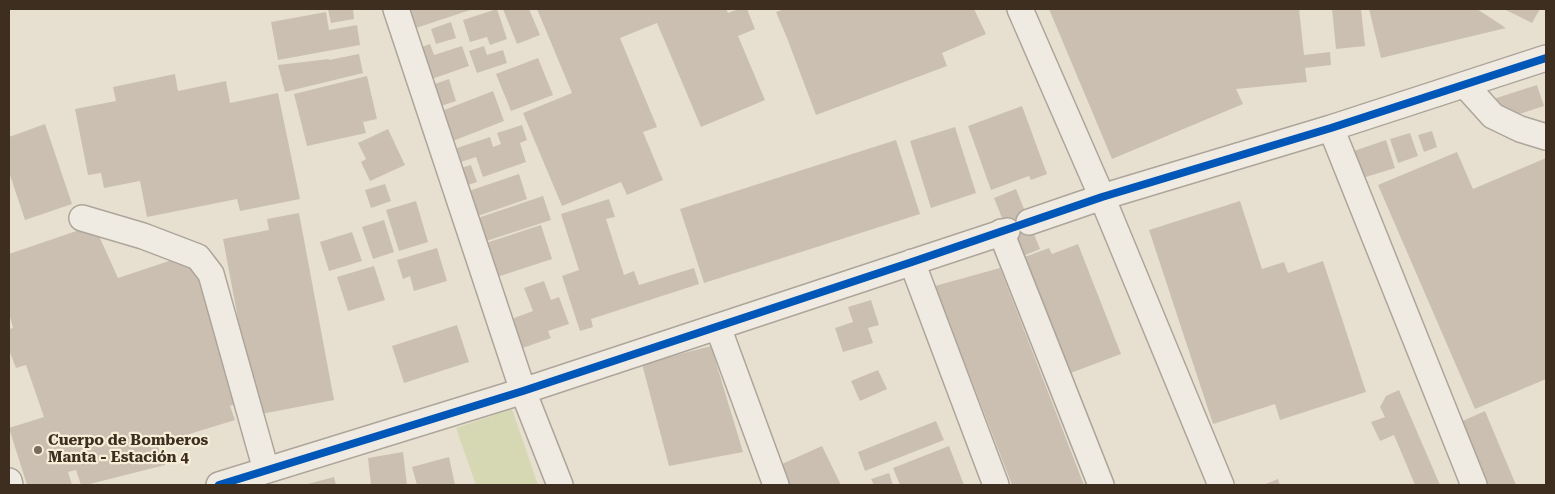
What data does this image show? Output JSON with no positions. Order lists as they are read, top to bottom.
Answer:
{
  "places": ["Cuerpo de Bomberos Manta - Estación 4"]
}
